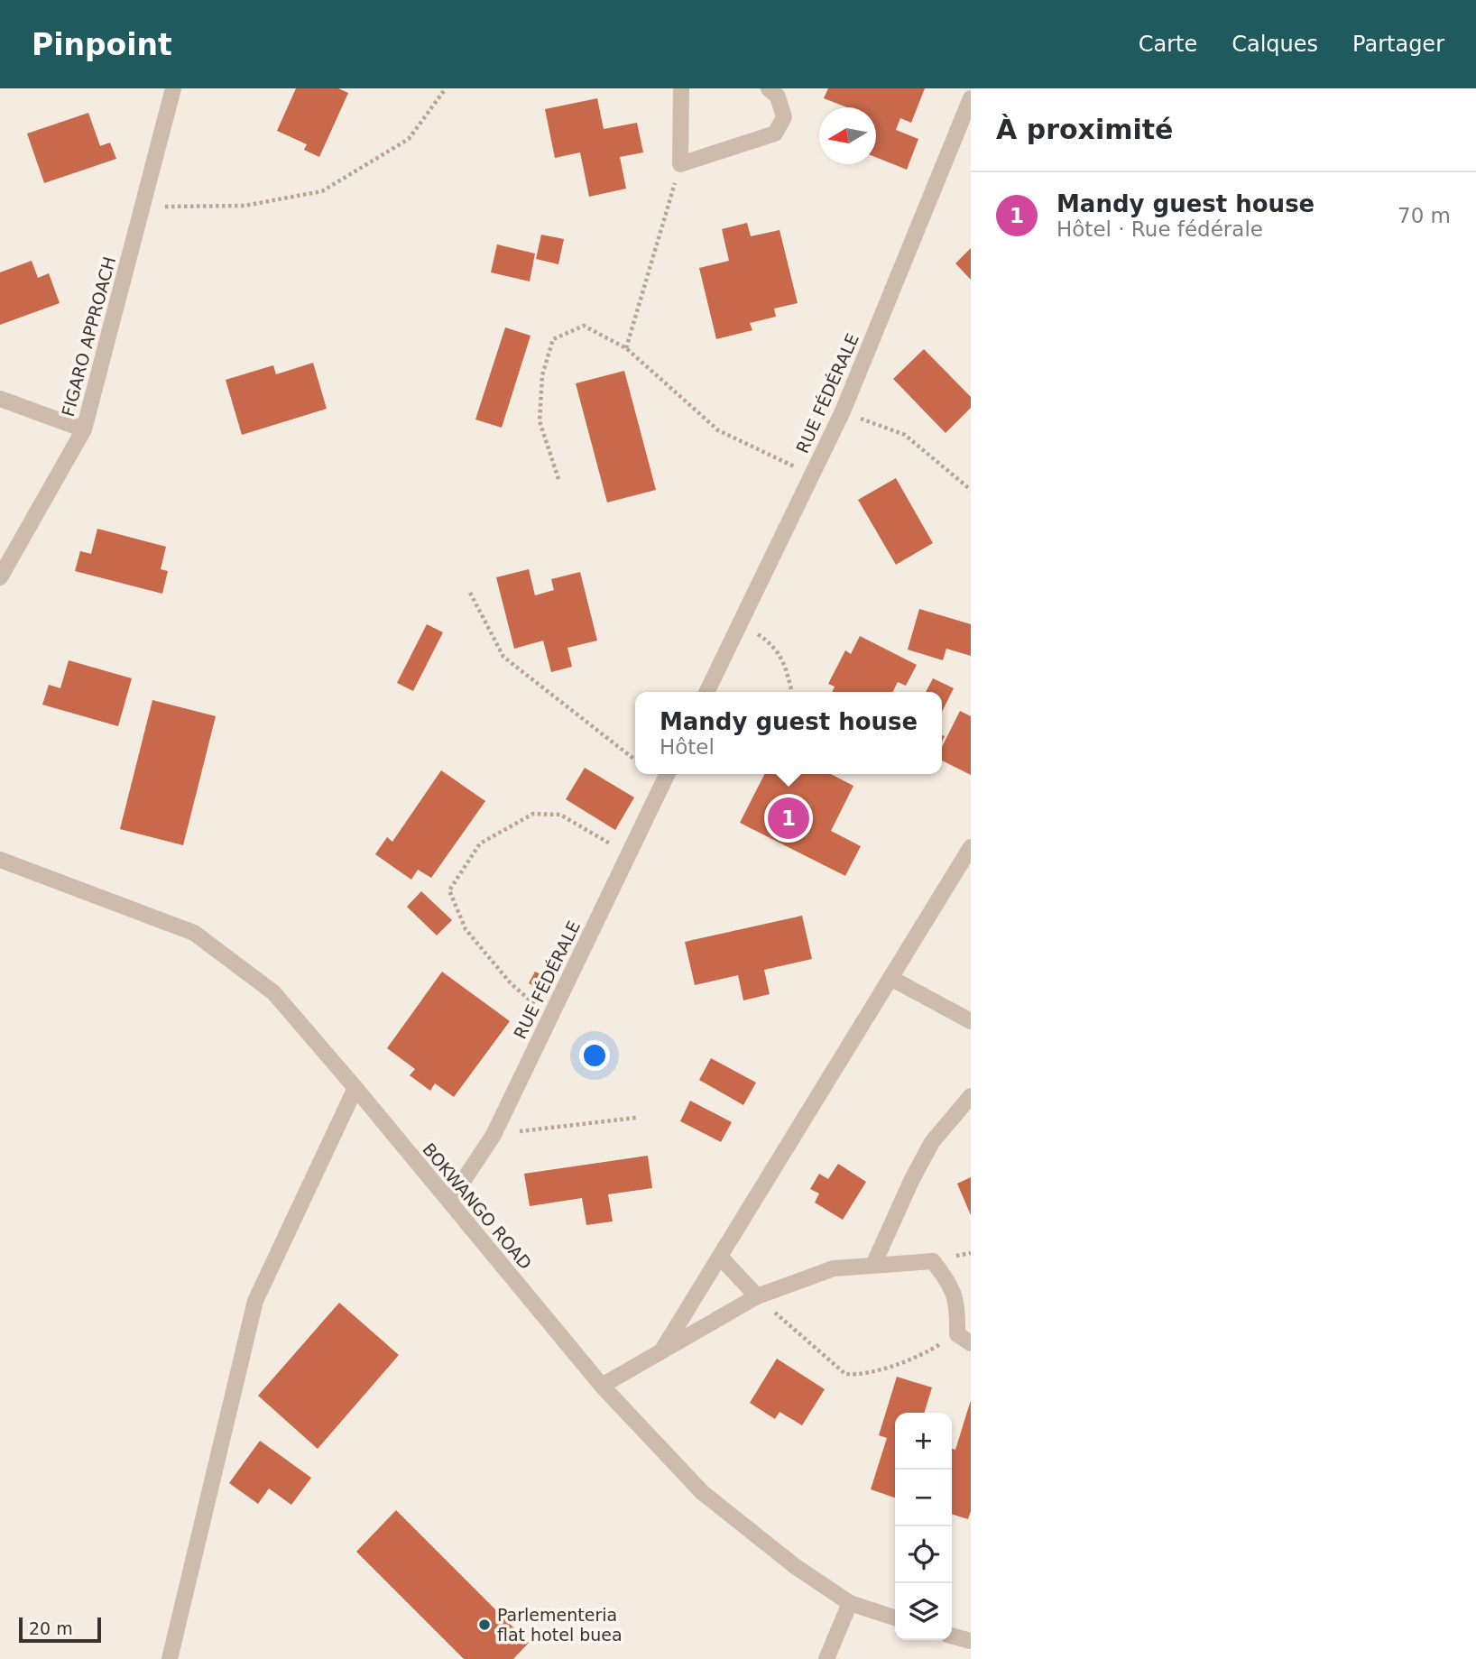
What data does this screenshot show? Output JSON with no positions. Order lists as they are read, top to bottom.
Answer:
{
  "streets": {
    "street": ["FIGARO APPROACH", "RUE FÉDÉRALE", "BOKWANGO ROAD"]
  },
  "crossings": [
    ["RUE FÉDÉRALE", "BOKWANGO ROAD"]
  ],
  "places": ["Parlementeria flat hotel buea"],
  "scale_bar": "20 m",
  "north": "left",
  "page": {
    "header": "Pinpoint",
    "nav": ["Carte", "Calques", "Partager"],
    "heading": "À proximité",
    "list": [
      {
        "mark": "1",
        "name": "Mandy guest house",
        "note": "Hôtel · Rue fédérale",
        "value": "70 m"
      }
    ],
    "popup": ["Mandy guest house", "Hôtel"],
    "pins": "1",
    "map_buttons": ["+", "−"],
    "scale": "20 m"
  }
}
